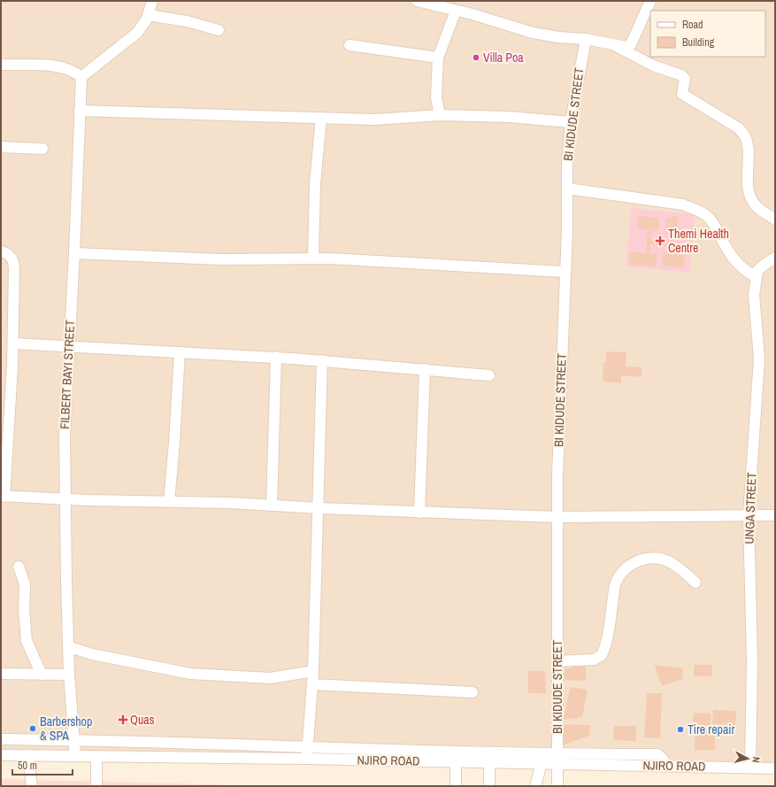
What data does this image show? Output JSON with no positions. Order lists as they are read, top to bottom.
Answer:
{
  "streets": {
    "street": [
      "BI KIDUDE STREET",
      "FILBERT BAYI STREET",
      "UNGA STREET",
      "NJIRO ROAD"
    ]
  },
  "crossings": [
    ["BI KIDUDE STREET", "NJIRO ROAD"],
    ["FILBERT BAYI STREET", "NJIRO ROAD"],
    ["UNGA STREET", "NJIRO ROAD"]
  ],
  "places": {
    "other": ["Villa Poa", "Barbershop & SPA", "Tire repair"],
    "health": ["Themi Health Centre", "Quas"]
  },
  "legend": ["Road", "Building"],
  "scale_bar": "50 m",
  "north": "right"
}
